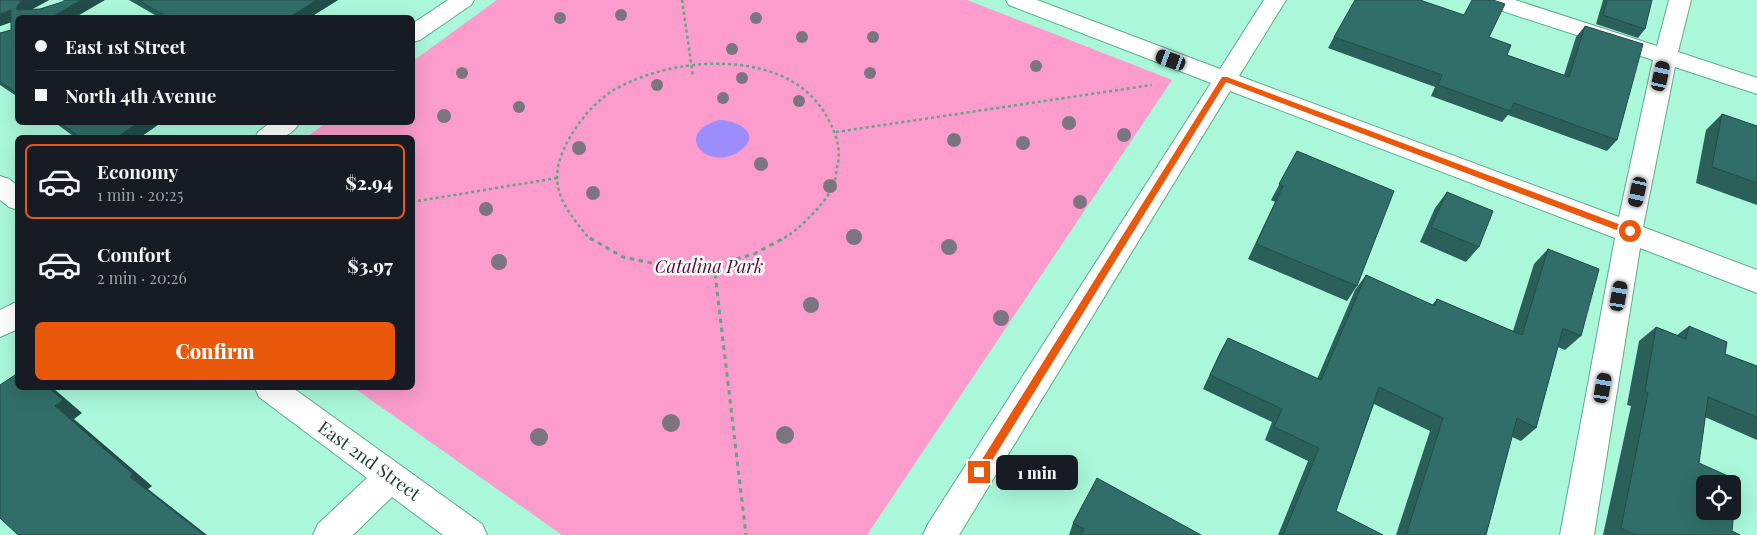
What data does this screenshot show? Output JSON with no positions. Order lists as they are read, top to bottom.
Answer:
{
  "streets": {
    "street": ["East 2nd Street"]
  },
  "parks": ["Catalina Park"],
  "page": {
    "banner": ["East 1st Street", "North 4th Avenue"],
    "list": [
      {
        "name": "Economy",
        "note": "1 min · 20:25",
        "value": "$2.94"
      },
      {
        "name": "Comfort",
        "note": "2 min · 20:26",
        "value": "$3.97"
      }
    ],
    "buttons": "Confirm",
    "bubble": "1 min"
  }
}
